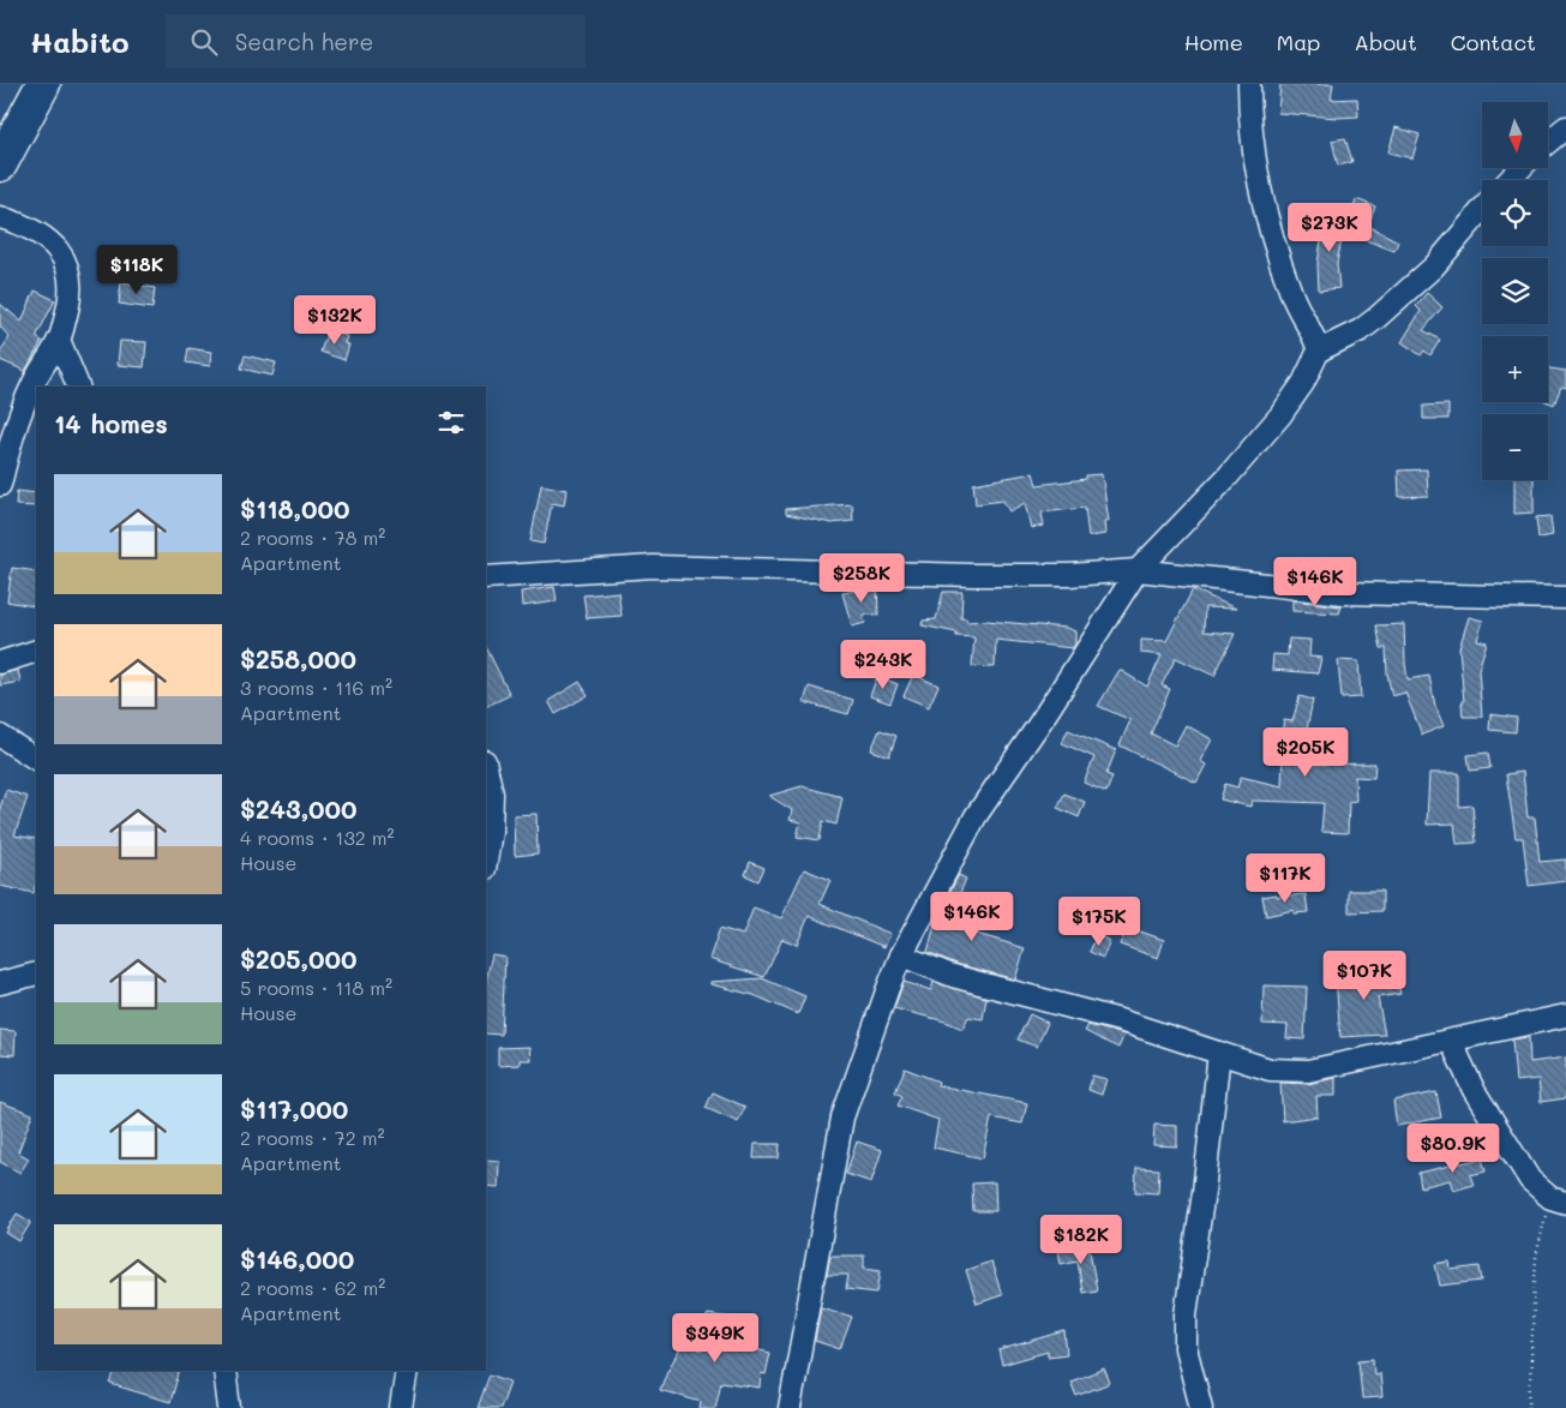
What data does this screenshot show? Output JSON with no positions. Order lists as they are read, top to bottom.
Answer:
{
  "north": "bottom",
  "page": {
    "header": "Habito",
    "search": "Search here",
    "nav": [
      "Home",
      "Map",
      "About",
      "Contact"
    ],
    "map_buttons": ["+", "−"],
    "price": [
      "$273K",
      "$118K",
      "$132K",
      "$258K",
      "$146K",
      "$243K",
      "$205K",
      "$117K",
      "$146K",
      "$175K",
      "$107K",
      "$80.9K",
      "$182K",
      "$349K"
    ],
    "heading": "14 homes",
    "list": [
      {
        "name": "$118,000",
        "note": "2 rooms · 78 m² · Apartment"
      },
      {
        "name": "$258,000",
        "note": "3 rooms · 116 m² · Apartment"
      },
      {
        "name": "$243,000",
        "note": "4 rooms · 132 m² · House"
      },
      {
        "name": "$205,000",
        "note": "5 rooms · 118 m² · House"
      },
      {
        "name": "$117,000",
        "note": "2 rooms · 72 m² · Apartment"
      },
      {
        "name": "$146,000",
        "note": "2 rooms · 62 m² · Apartment"
      }
    ]
  }
}
